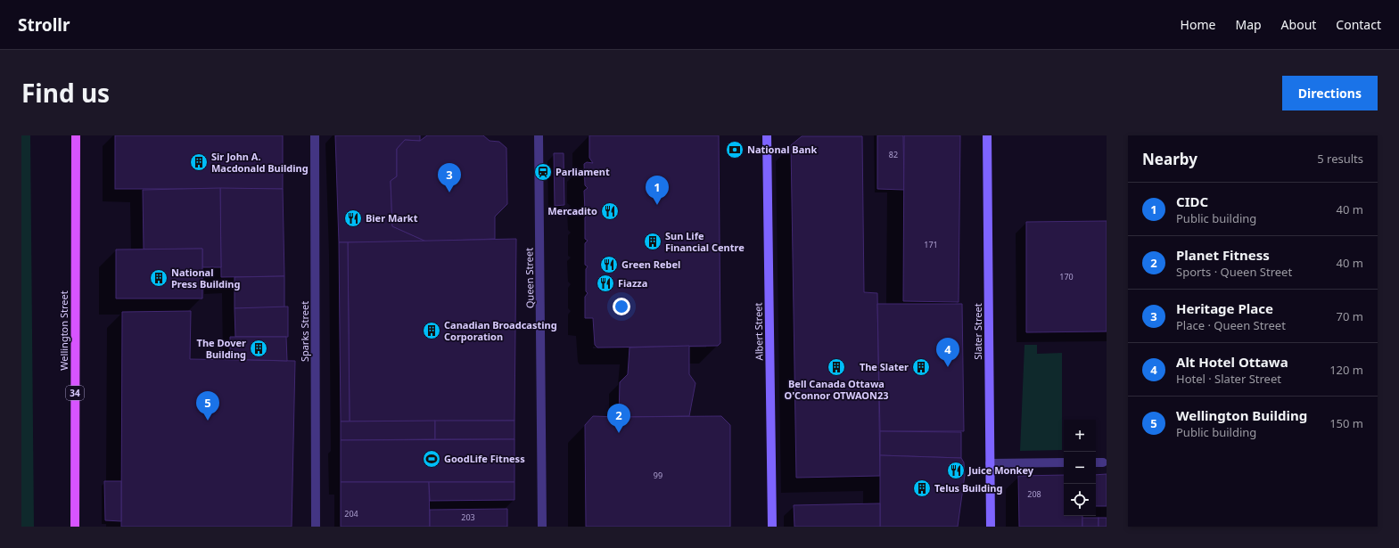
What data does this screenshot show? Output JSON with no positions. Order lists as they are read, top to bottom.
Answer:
{
  "streets": {
    "main road": [
      "Wellington Street",
      "Albert Street",
      "Slater Street",
      "34"
    ],
    "street": ["Queen Street", "Sparks Street"]
  },
  "places": {
    "bank": ["National Bank"],
    "building": [
      "Sir John A. Macdonald Building",
      "Sun Life Financial Centre",
      "National Press Building",
      "Canadian Broadcasting Corporation",
      "The Dover Building",
      "Bell Canada Ottawa O'Connor OTWAON23",
      "The Slater",
      "Telus Building"
    ],
    "station": ["Parliament"],
    "restaurant": [
      "Mercadito",
      "Bier Markt",
      "Green Rebel",
      "Fiazza",
      "Juice Monkey"
    ],
    "sports": ["GoodLife Fitness"]
  },
  "house_numbers": [
    "82",
    "171",
    "170",
    "99",
    "208",
    "204",
    "203"
  ],
  "page": {
    "header": "Strollr",
    "nav": [
      "Home",
      "Map",
      "About",
      "Contact"
    ],
    "title": "Find us",
    "buttons": "Directions",
    "heading": ["Nearby", "5 results"],
    "pins": [
      "3",
      "1",
      "4",
      "5",
      "2"
    ],
    "list": [
      {
        "mark": "1",
        "name": "CIDC",
        "note": "Public building",
        "value": "40 m"
      },
      {
        "mark": "2",
        "name": "Planet Fitness",
        "note": "Sports · Queen Street",
        "value": "40 m"
      },
      {
        "mark": "3",
        "name": "Heritage Place",
        "note": "Place · Queen Street",
        "value": "70 m"
      },
      {
        "mark": "4",
        "name": "Alt Hotel Ottawa",
        "note": "Hotel · Slater Street",
        "value": "120 m"
      },
      {
        "mark": "5",
        "name": "Wellington Building",
        "note": "Public building",
        "value": "150 m"
      }
    ],
    "map_buttons": ["+", "−"]
  }
}
